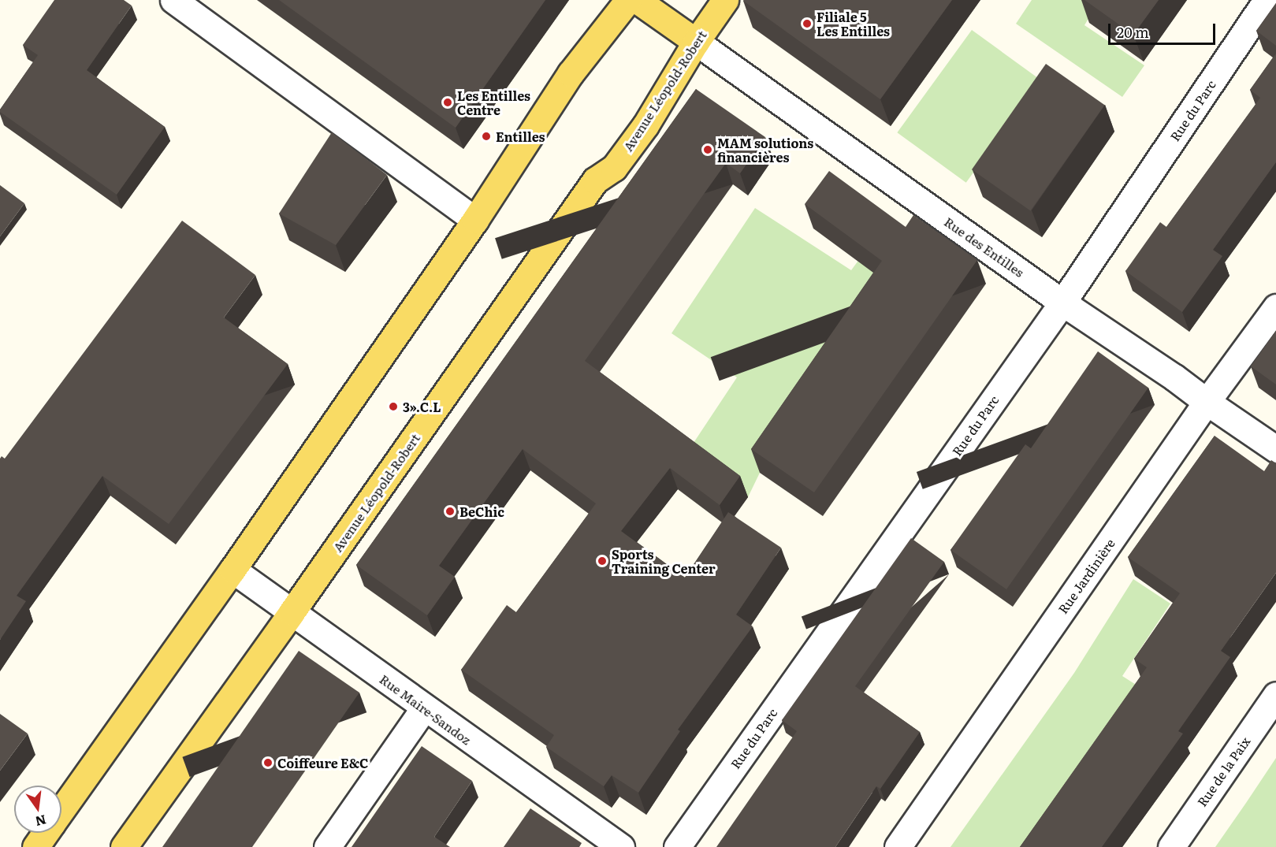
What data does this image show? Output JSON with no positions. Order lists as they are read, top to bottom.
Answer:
{
  "streets": {
    "main road": ["Avenue Léopold-Robert"],
    "street": [
      "Rue du Parc",
      "Rue des Entilles",
      "Rue Jardinière",
      "Rue Maire-Sandoz",
      "Rue de la Paix"
    ]
  },
  "crossings": [
    ["Avenue Léopold-Robert", "Rue des Entilles"],
    ["Avenue Léopold-Robert", "Rue Maire-Sandoz"],
    ["Rue du Parc", "Rue des Entilles"],
    ["Rue des Entilles", "Rue Jardinière"]
  ],
  "places": [
    "Filiale 5 Les Entilles",
    "Les Entilles Centre",
    "Entilles",
    "MAM solutions financières",
    "3».C.L",
    "BeChic",
    "Sports Training Center",
    "Coiffeure E&C"
  ],
  "scale_bar": "20 m",
  "north": "bottom"
}
